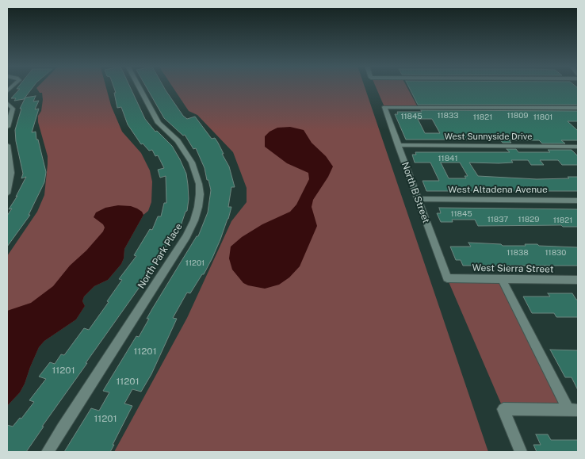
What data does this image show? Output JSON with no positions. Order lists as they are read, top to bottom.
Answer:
{
  "streets": {
    "street": [
      "West Sunnyside Drive",
      "West Altadena Avenue",
      "North B Street",
      "North Park Place",
      "West Sierra Street"
    ]
  },
  "crossings": [
    ["West Sunnyside Drive", "North B Street"],
    ["West Altadena Avenue", "North B Street"],
    ["North B Street", "West Sierra Street"]
  ],
  "house_numbers": [
    "11833",
    "11809",
    "11845",
    "11821",
    "11801",
    "11841",
    "11845",
    "11837",
    "11829",
    "11821",
    "11838",
    "11830",
    "11201",
    "11201",
    "11201",
    "11201",
    "11201"
  ]
}
